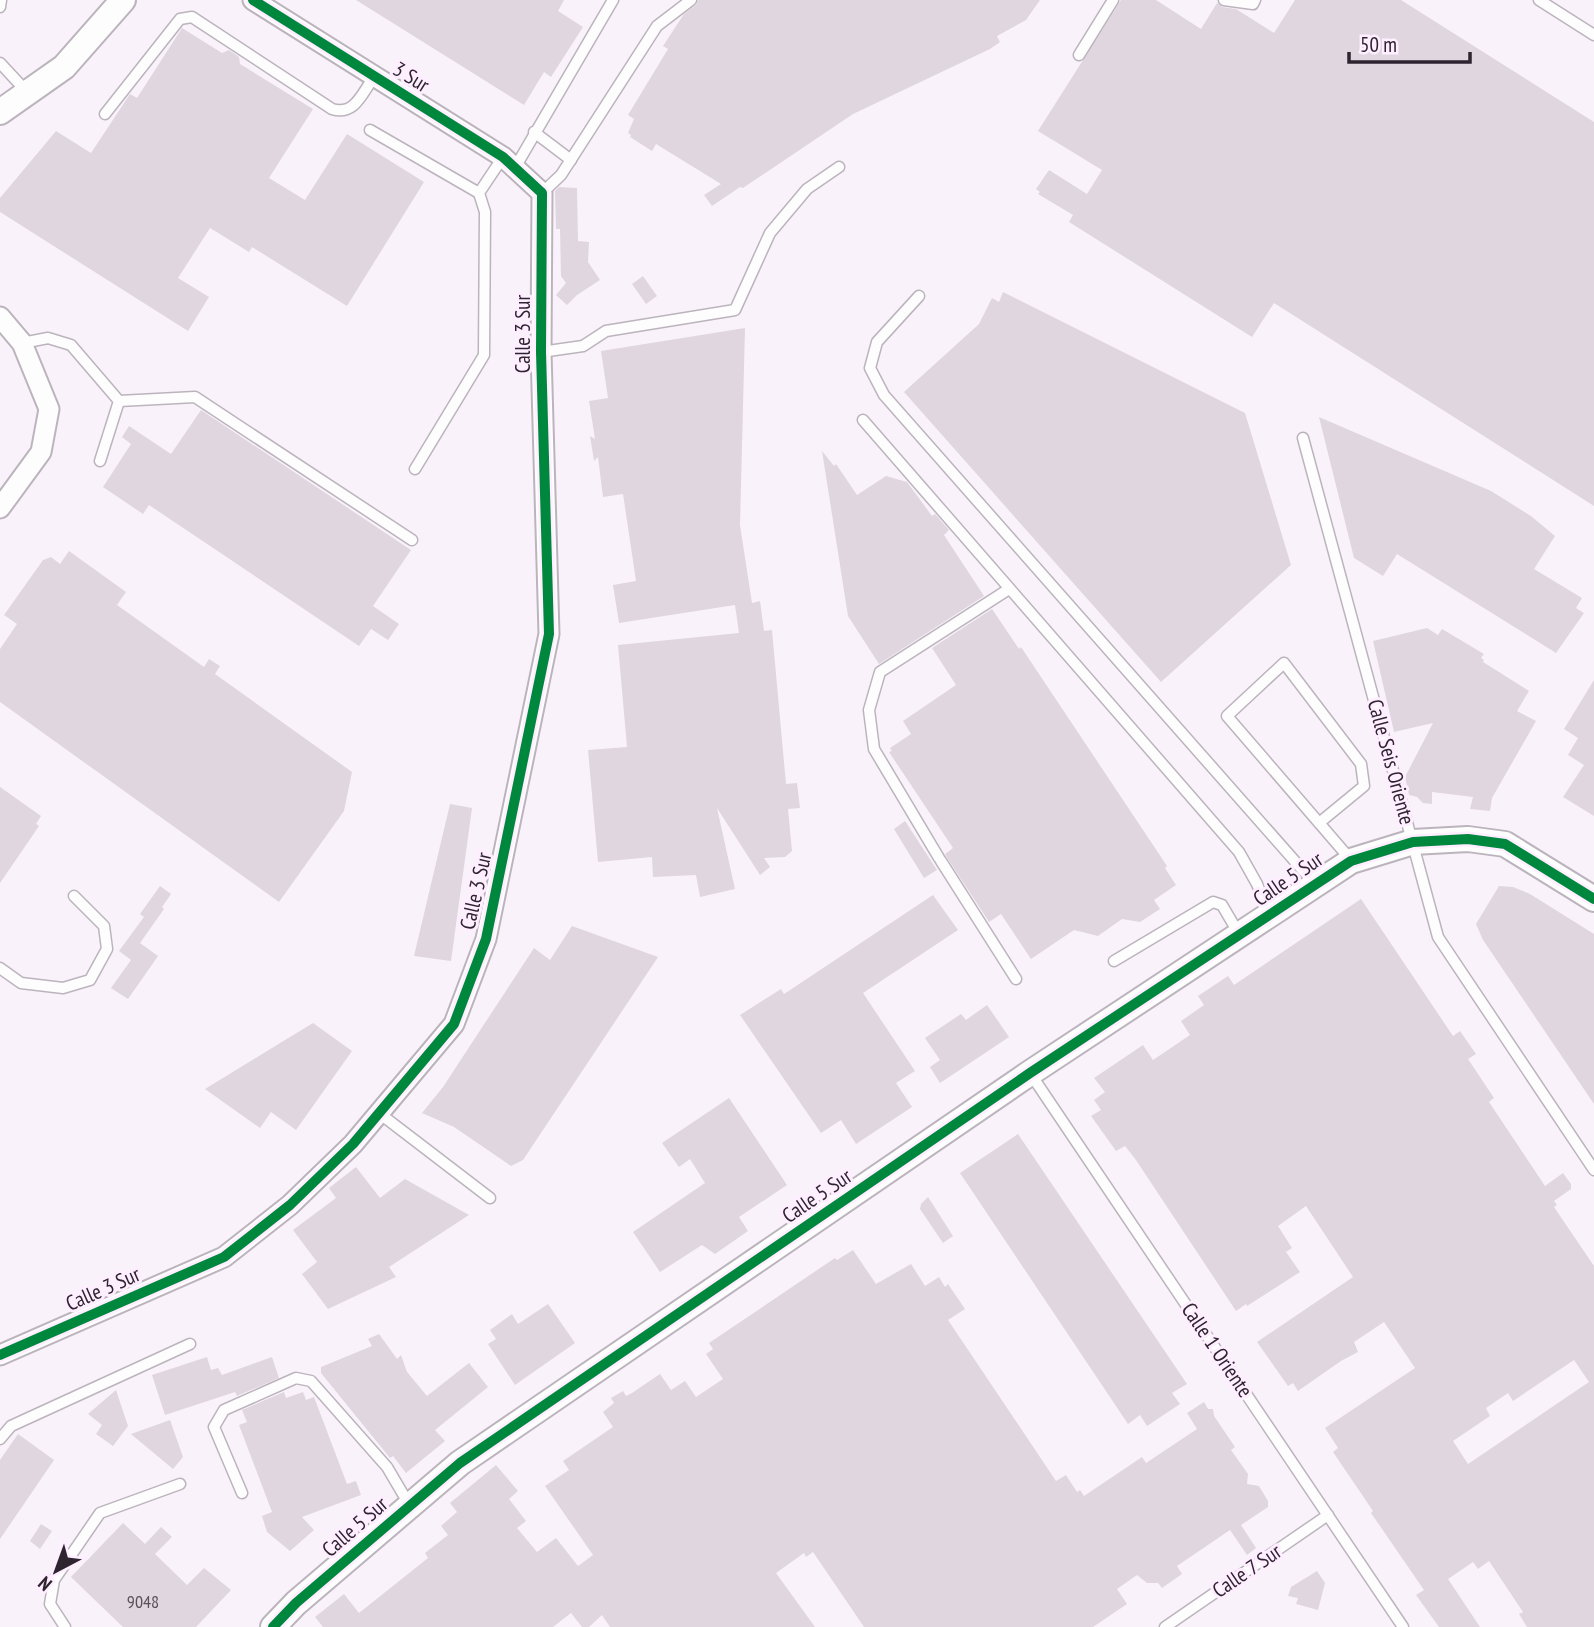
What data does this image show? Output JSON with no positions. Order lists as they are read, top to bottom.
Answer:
{
  "streets": {
    "street": ["3 Sur", "Calle 3 Sur", "Calle 5 Sur"],
    "lane": ["Calle Seis Oriente", "Calle 1 Oriente", "Calle 7 Sur"]
  },
  "crossings": [
    ["3 Sur", "Calle 3 Sur"],
    ["Calle Seis Oriente", "Calle 5 Sur"],
    ["Calle 5 Sur", "Calle 1 Oriente"],
    ["Calle 1 Oriente", "Calle 7 Sur"]
  ],
  "house_numbers": ["9048"],
  "scale_bar": "50 m",
  "north": "bottom left"
}
